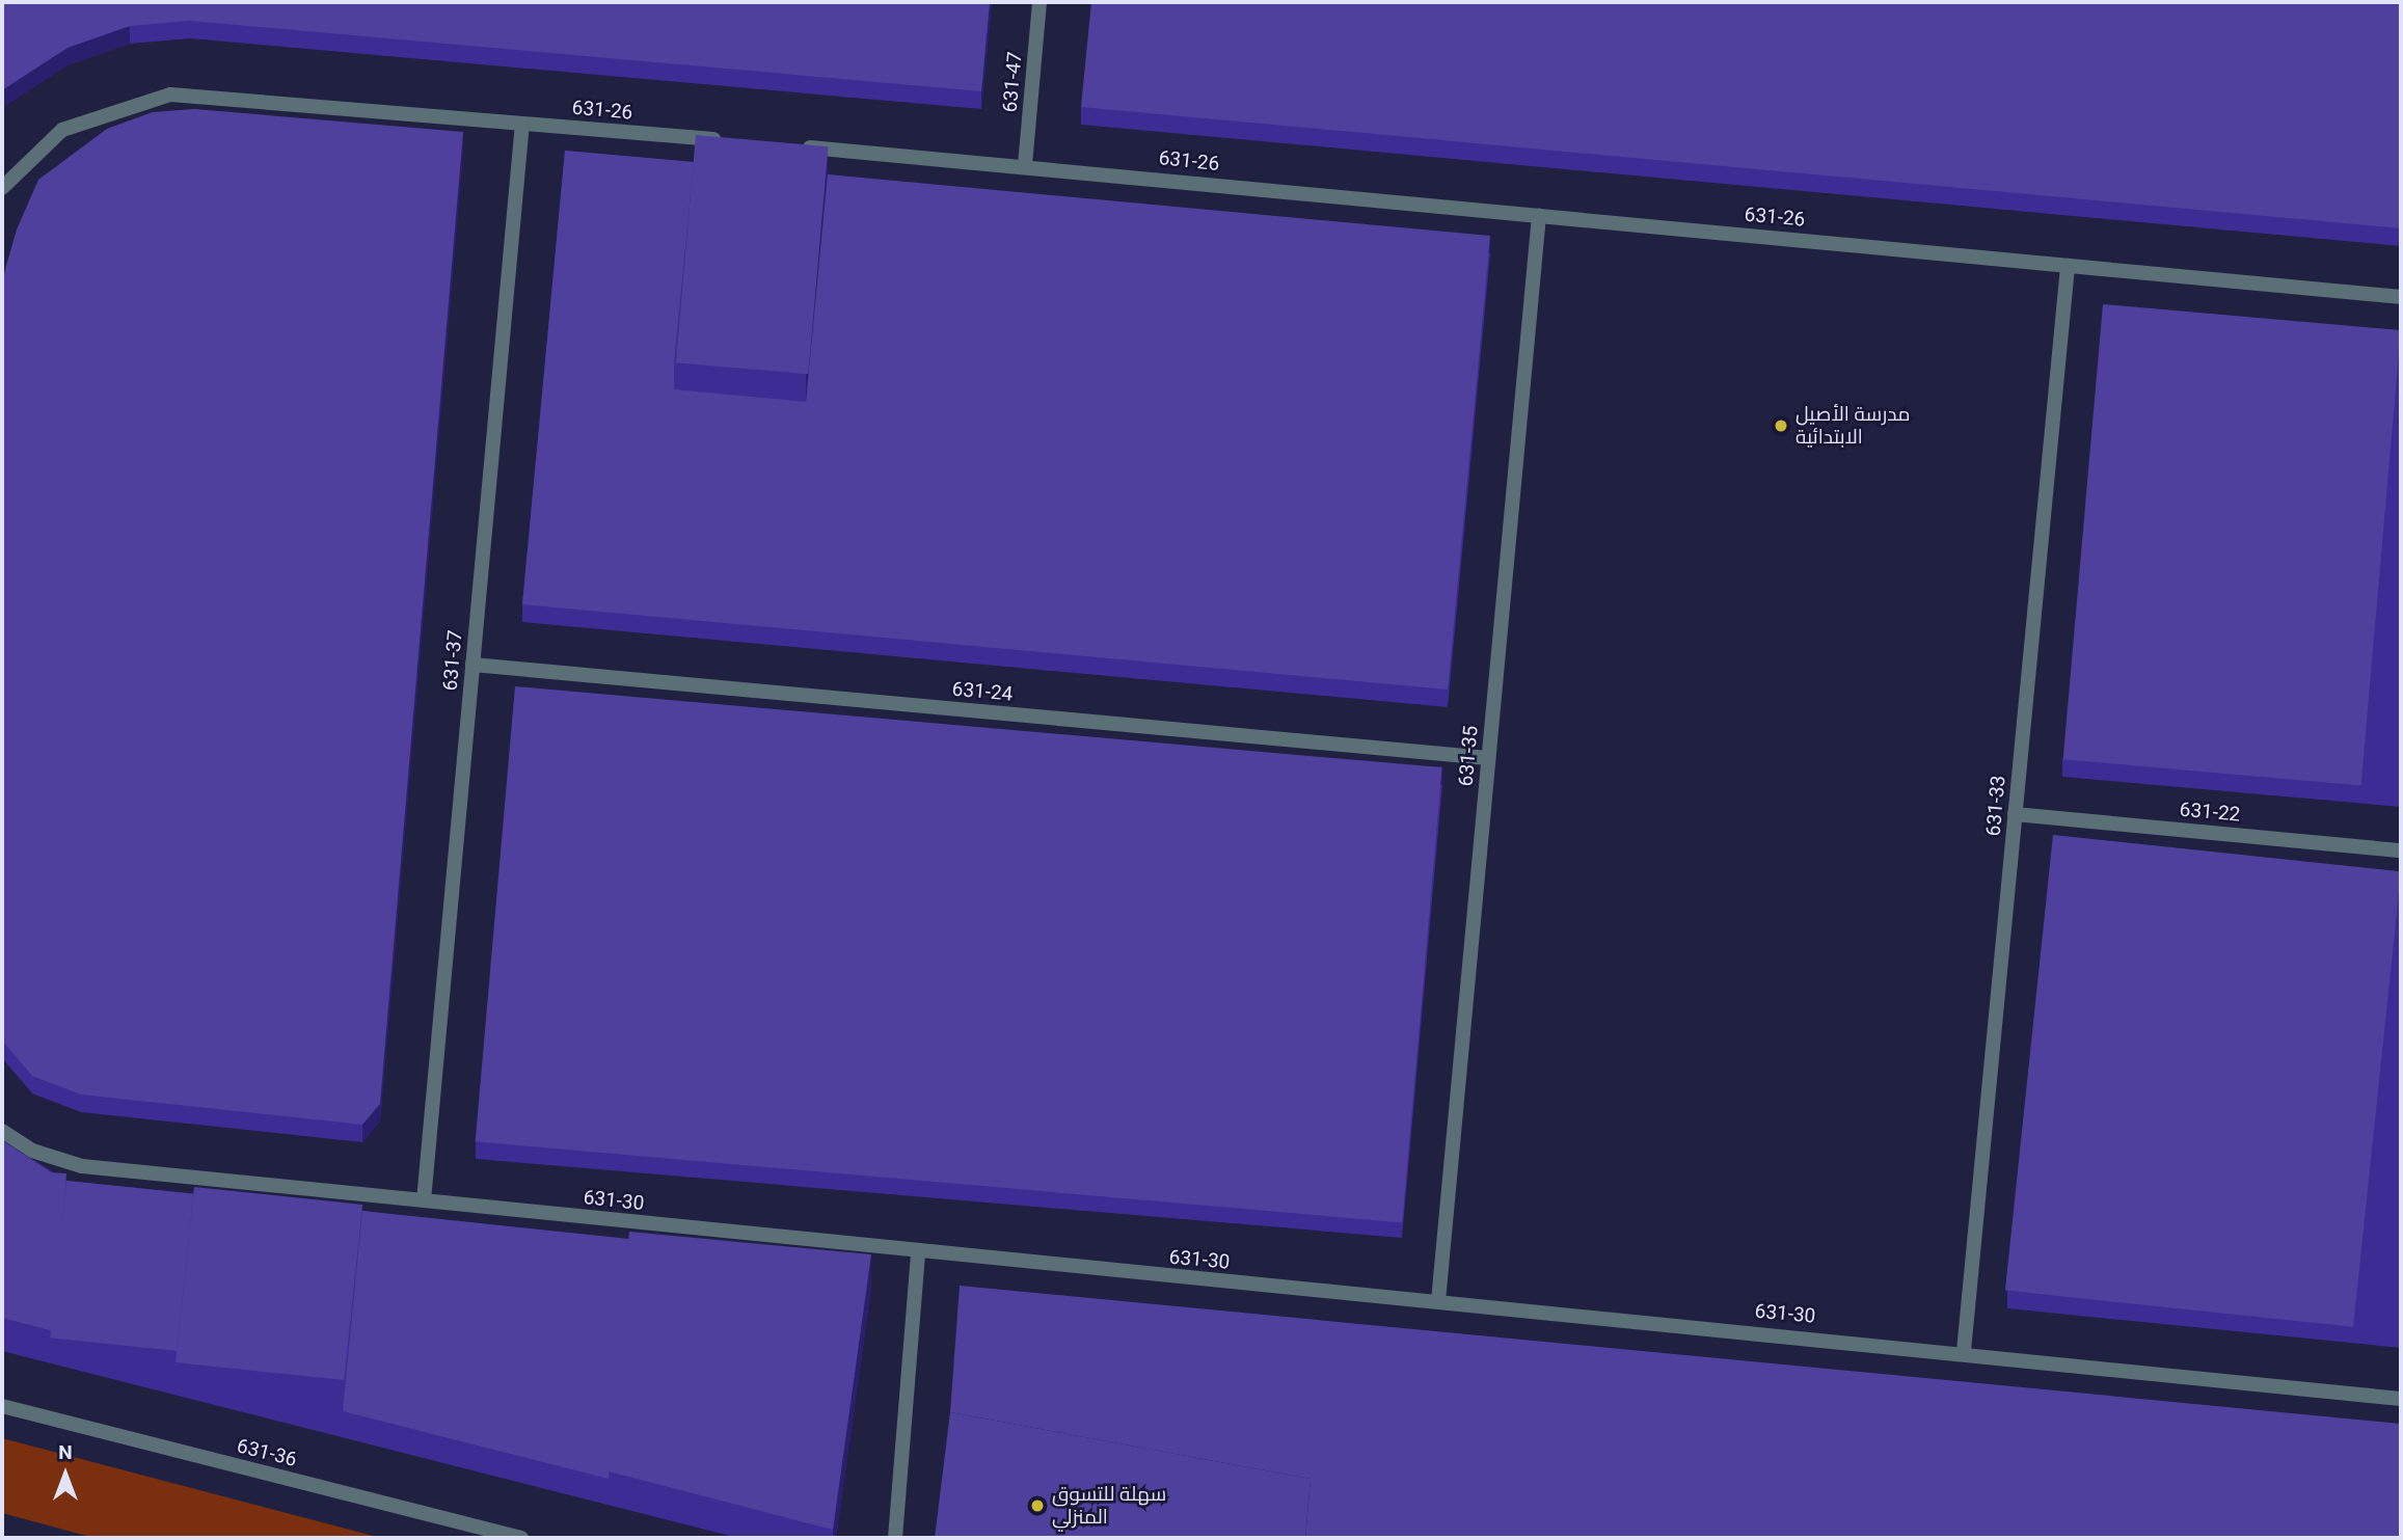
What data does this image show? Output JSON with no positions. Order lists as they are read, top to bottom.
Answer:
{
  "streets": {
    "street": [
      "631-47",
      "631-26",
      "631-37",
      "631-24",
      "631-35",
      "631-33",
      "631-22",
      "631-30",
      "631-36"
    ]
  },
  "crossings": [
    ["631-47", "631-26"],
    ["631-26", "631-37"],
    ["631-26", "631-35"],
    ["631-26", "631-33"],
    ["631-37", "631-24"],
    ["631-37", "631-30"],
    ["631-24", "631-35"],
    ["631-35", "631-30"],
    ["631-33", "631-22"],
    ["631-33", "631-30"]
  ],
  "places": ["مدرسة الأصيل الابتدائية", "سهلة للتسوق المنزلي"],
  "north": "top"
}
